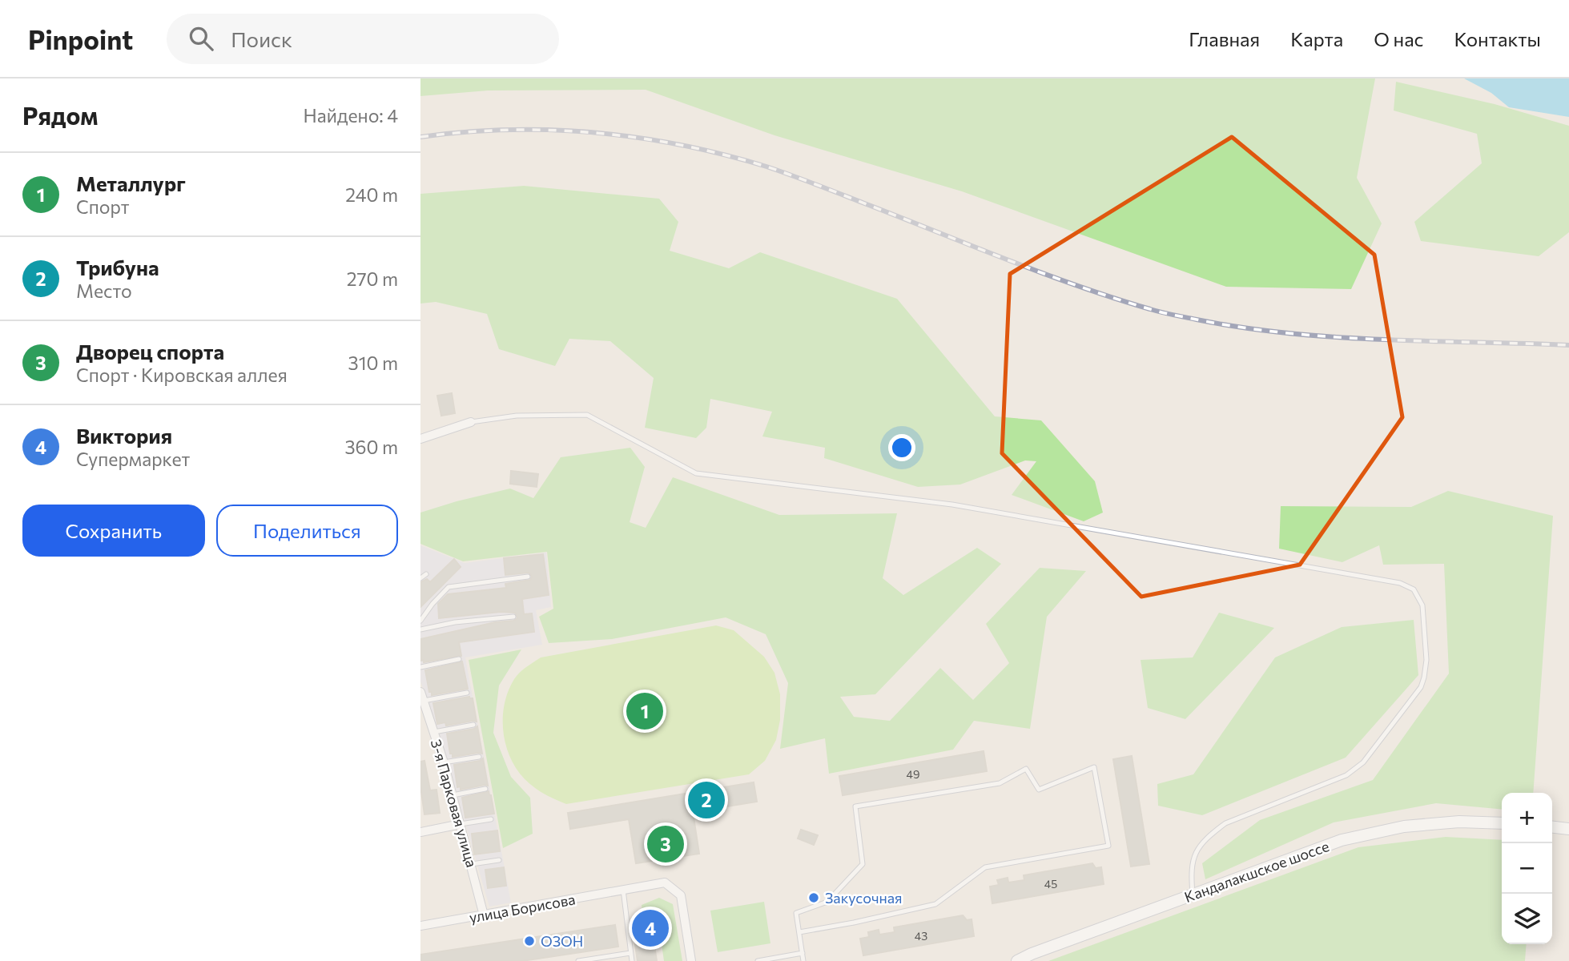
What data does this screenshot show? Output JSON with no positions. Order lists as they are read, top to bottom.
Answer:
{
  "streets": {
    "main road": ["Кандалакшское шоссе"],
    "street": ["3-я Парковая улица", "улица Борисова"]
  },
  "crossings": [
    ["3-я Парковая улица", "улица Борисова"]
  ],
  "places": ["Закусочная", "ОЗОН"],
  "house_numbers": ["49", "45", "43"],
  "page": {
    "header": "Pinpoint",
    "search": "Поиск",
    "nav": [
      "Главная",
      "Карта",
      "О нас",
      "Контакты"
    ],
    "heading": ["Рядом", "Найдено: 4"],
    "list": [
      {
        "mark": "1",
        "name": "Металлург",
        "note": "Спорт",
        "value": "240 m"
      },
      {
        "mark": "2",
        "name": "Трибуна",
        "note": "Место",
        "value": "270 m"
      },
      {
        "mark": "3",
        "name": "Дворец спорта",
        "note": "Спорт · Кировская аллея",
        "value": "310 m"
      },
      {
        "mark": "4",
        "name": "Виктория",
        "note": "Супермаркет",
        "value": "360 m"
      }
    ],
    "buttons": ["Сохранить", "Поделиться"],
    "pins": [
      "1",
      "2",
      "3",
      "4"
    ],
    "map_buttons": ["+", "−"]
  }
}
